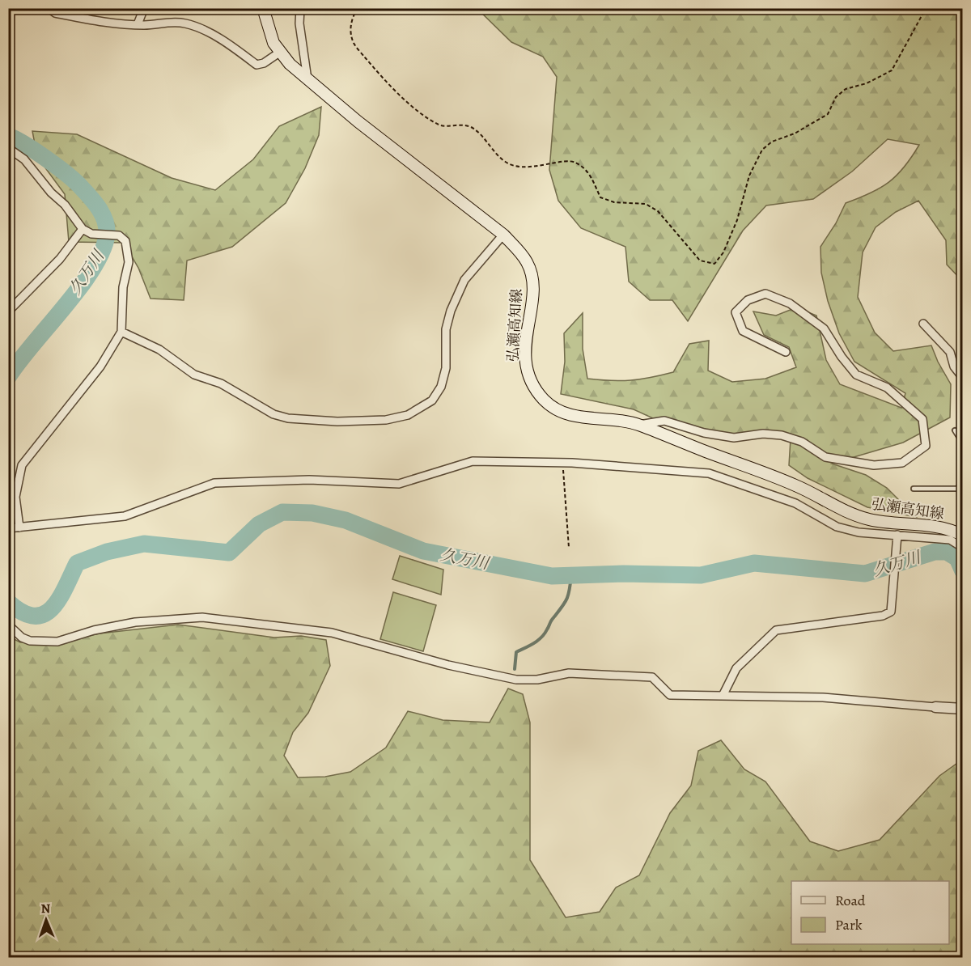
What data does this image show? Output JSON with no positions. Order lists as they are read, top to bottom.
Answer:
{
  "streets": {
    "main road": ["弘瀬高知線"]
  },
  "water": ["久万川"],
  "legend": ["Road", "Park"],
  "north": "top"
}
